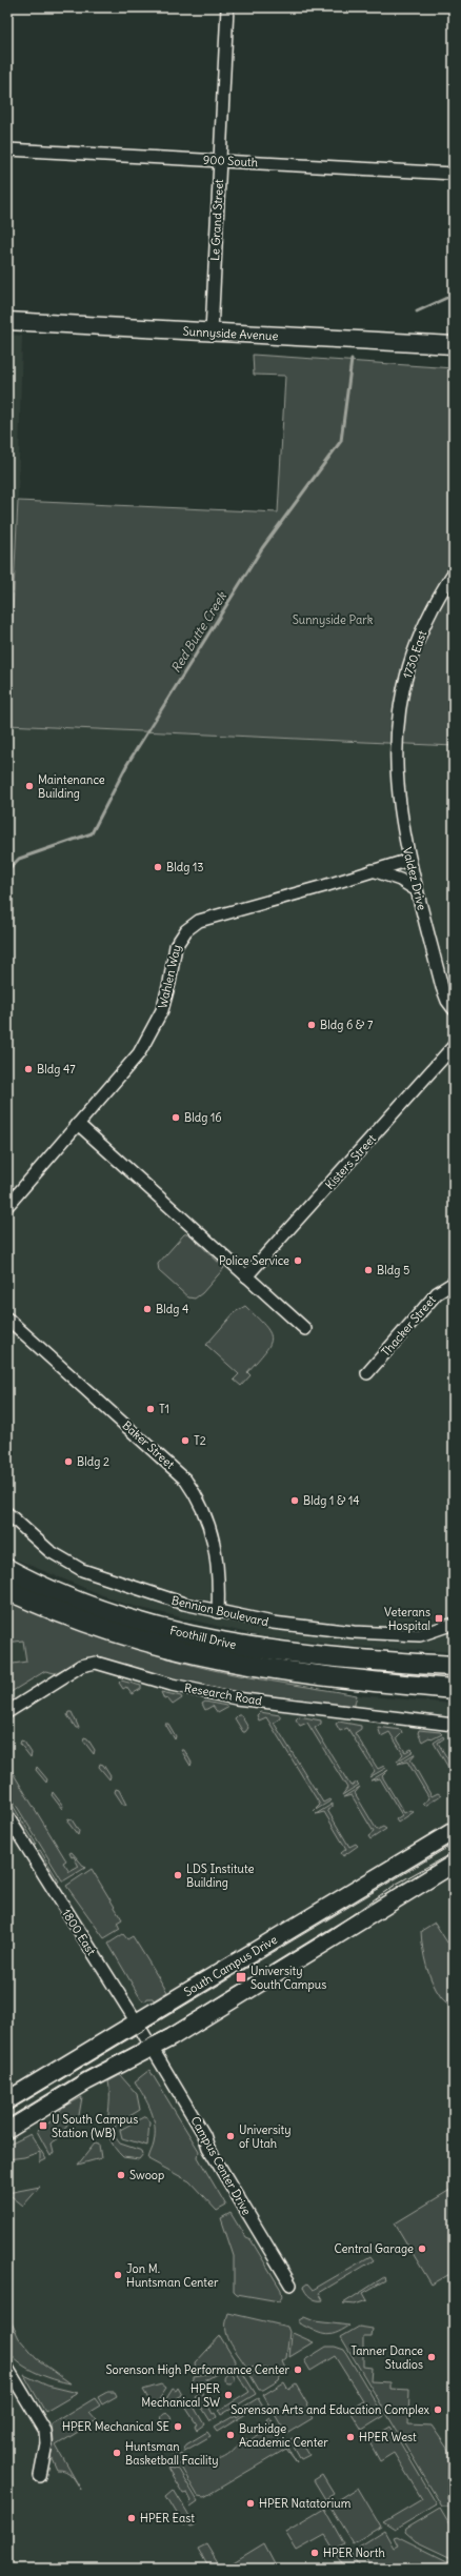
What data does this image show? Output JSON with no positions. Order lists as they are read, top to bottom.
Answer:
{
  "streets": {
    "main road": ["Foothill Drive"],
    "street": [
      "900 South",
      "Le Grand Street",
      "Sunnyside Avenue",
      "1730 East",
      "Valdez Drive",
      "Wahlen Way",
      "Kisters Street",
      "Thacker Street",
      "Baker Street",
      "Bennion Boulevard",
      "Research Road",
      "1800 East",
      "South Campus Drive",
      "Campus Center Drive"
    ]
  },
  "crossings": [
    ["900 South", "Le Grand Street"],
    ["Le Grand Street", "Sunnyside Avenue"],
    ["1730 East", "Valdez Drive"],
    ["Valdez Drive", "Wahlen Way"],
    ["Baker Street", "Bennion Boulevard"],
    ["1800 East", "South Campus Drive"],
    ["1800 East", "Campus Center Drive"]
  ],
  "water": ["Red Butte Creek"],
  "parks": ["Sunnyside Park"],
  "places": {
    "other": [
      "Maintenance Building",
      "Bldg 13",
      "Bldg 6 & 7",
      "Bldg 47",
      "Bldg 16",
      "Police Service",
      "Bldg 5",
      "Bldg 4",
      "T1",
      "T2",
      "Bldg 2",
      "Bldg 1 & 14",
      "LDS Institute Building",
      "University of Utah",
      "Swoop",
      "Central Garage",
      "Jon M. Huntsman Center",
      "Tanner Dance Studios",
      "Sorenson High Performance Center",
      "HPER Mechanical SW",
      "Sorenson Arts and Education Complex",
      "HPER Mechanical SE",
      "Burbidge Academic Center",
      "HPER West",
      "Huntsman Basketball Facility",
      "HPER Natatorium",
      "HPER East",
      "HPER North"
    ],
    "transit": ["Veterans Hospital", "University South Campus", "U South Campus Station (WB)"]
  }
}
